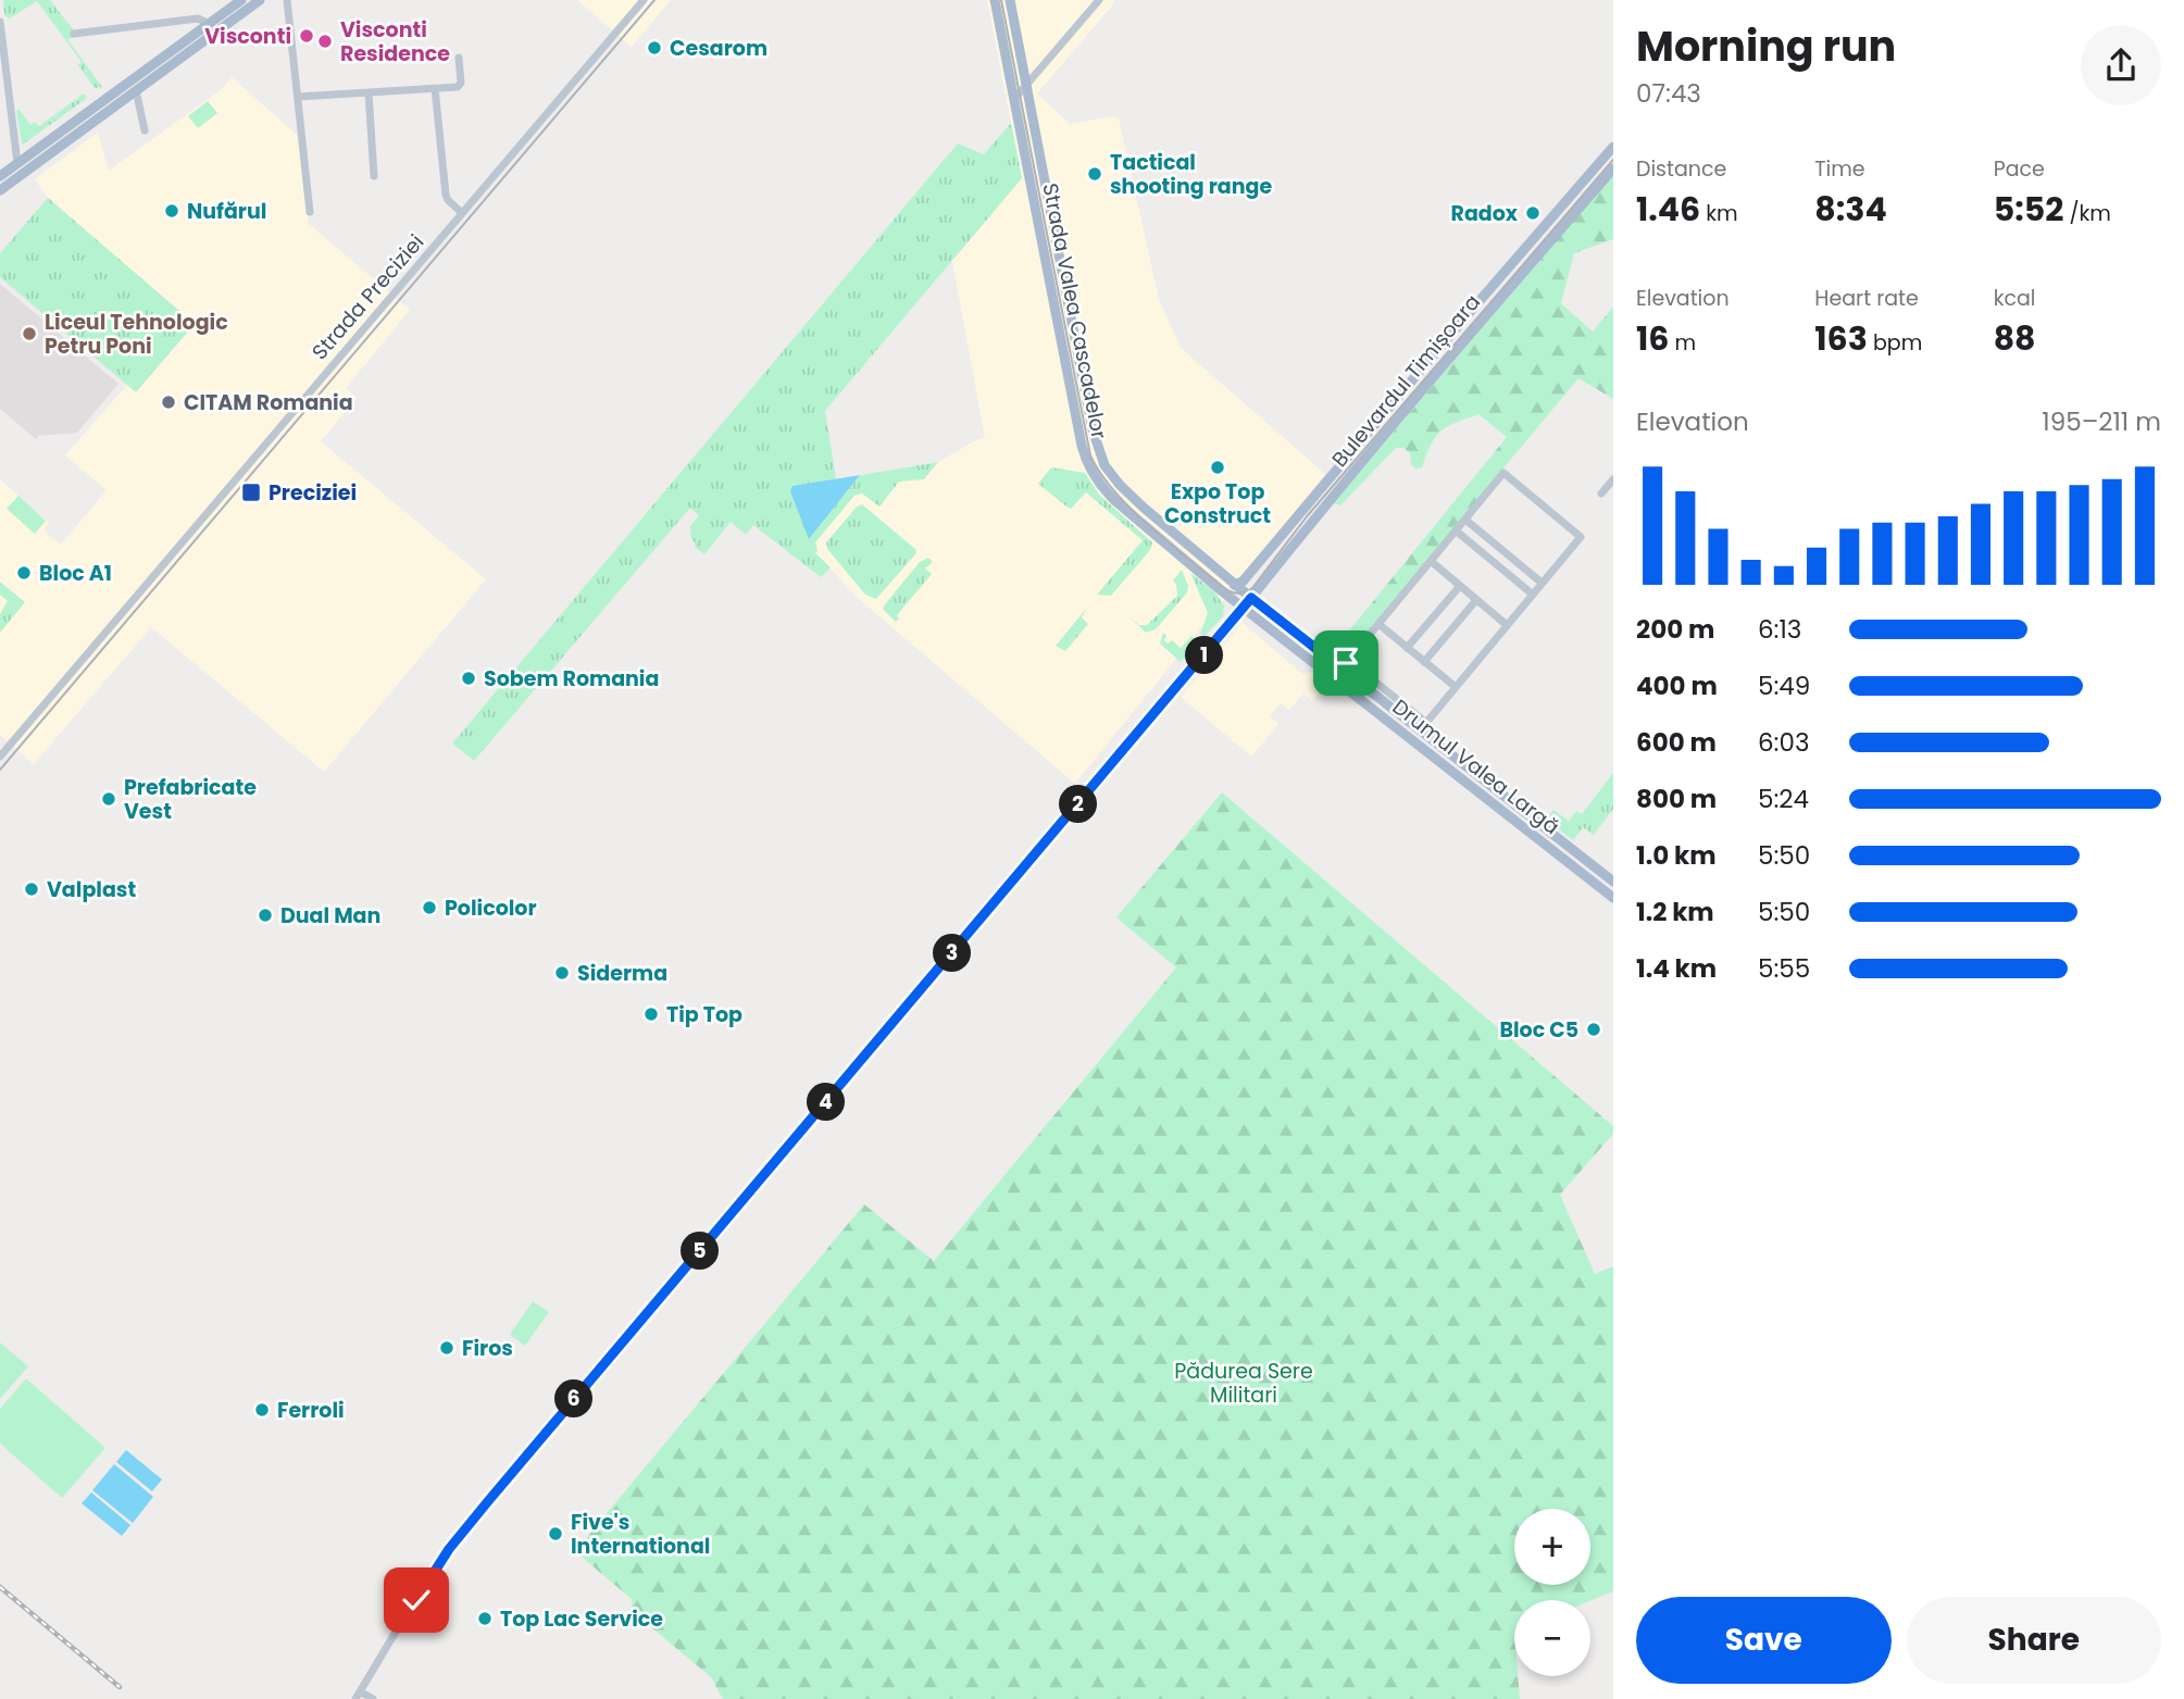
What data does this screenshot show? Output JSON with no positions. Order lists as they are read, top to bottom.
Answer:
{
  "streets": {
    "main road": ["Strada Valea Cascadelor", "Bulevardul Timișoara", "Drumul Valea Largă"],
    "street": ["Strada Preciziei"]
  },
  "crossings": [
    ["Strada Valea Cascadelor", "Bulevardul Timișoara"],
    ["Strada Valea Cascadelor", "Drumul Valea Largă"],
    ["Bulevardul Timișoara", "Drumul Valea Largă"]
  ],
  "parks": ["Pădurea Sere Militari"],
  "places": {
    "other": [
      "Visconti",
      "Visconti Residence",
      "Cesarom",
      "Tactical shooting range",
      "Nufărul",
      "Radox",
      "Liceul Tehnologic Petru Poni",
      "CITAM Romania",
      "Expo Top Construct",
      "Bloc A1",
      "Sobem Romania",
      "Prefabricate Vest",
      "Valplast",
      "Policolor",
      "Dual Man",
      "Siderma",
      "Tip Top",
      "Bloc C5",
      "Firos",
      "Ferroli",
      "Five's International",
      "Top Lac Service"
    ],
    "transit": ["Preciziei"]
  },
  "page": {
    "heading": ["Morning run", "07:43"],
    "stats": [
      ["Distance", "1.46 km"],
      ["Time", "8:34"],
      ["Pace", "5:52 /km"],
      ["Elevation", "16 m"],
      ["Heart rate", "163 bpm"],
      ["kcal", "88"]
    ],
    "chart": ["Elevation", "195–211 m"],
    "list": [
      {
        "name": "200 m",
        "note": "6:13"
      },
      {
        "name": "400 m",
        "note": "5:49"
      },
      {
        "name": "600 m",
        "note": "6:03"
      },
      {
        "name": "800 m",
        "note": "5:24"
      },
      {
        "name": "1.0 km",
        "note": "5:50"
      },
      {
        "name": "1.2 km",
        "note": "5:50"
      },
      {
        "name": "1.4 km",
        "note": "5:55"
      }
    ],
    "pins": [
      "1",
      "2",
      "3",
      "4",
      "5",
      "6"
    ],
    "map_buttons": ["+", "−"],
    "buttons": ["Save", "Share"]
  }
}
